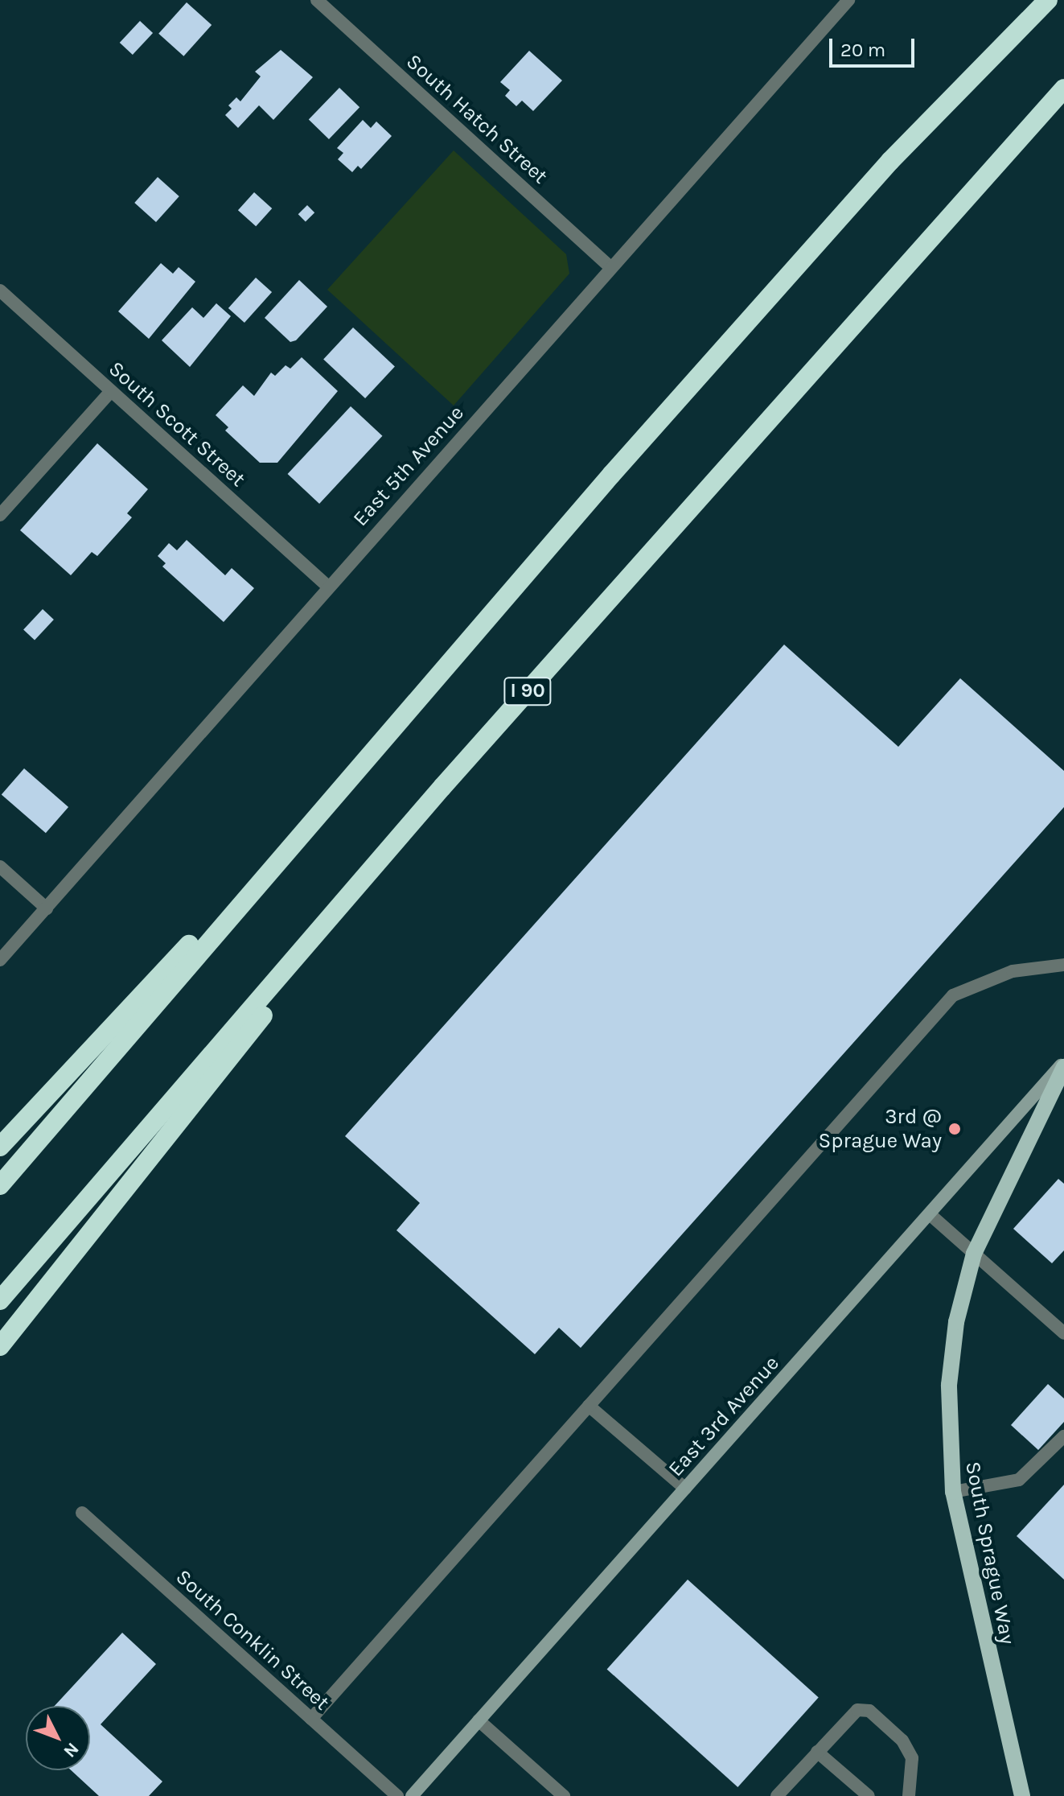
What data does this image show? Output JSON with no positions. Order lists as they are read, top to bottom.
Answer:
{
  "streets": {
    "highway": ["I 90"],
    "main road": ["East 3rd Avenue", "South Sprague Way"],
    "street": [
      "South Hatch Street",
      "South Scott Street",
      "East 5th Avenue",
      "South Conklin Street"
    ]
  },
  "crossings": [
    ["South Hatch Street", "East 5th Avenue"],
    ["South Scott Street", "East 5th Avenue"],
    ["East 3rd Avenue", "South Sprague Way"]
  ],
  "places": ["3rd @ Sprague Way"],
  "scale_bar": "20 m",
  "north": "bottom right"
}
